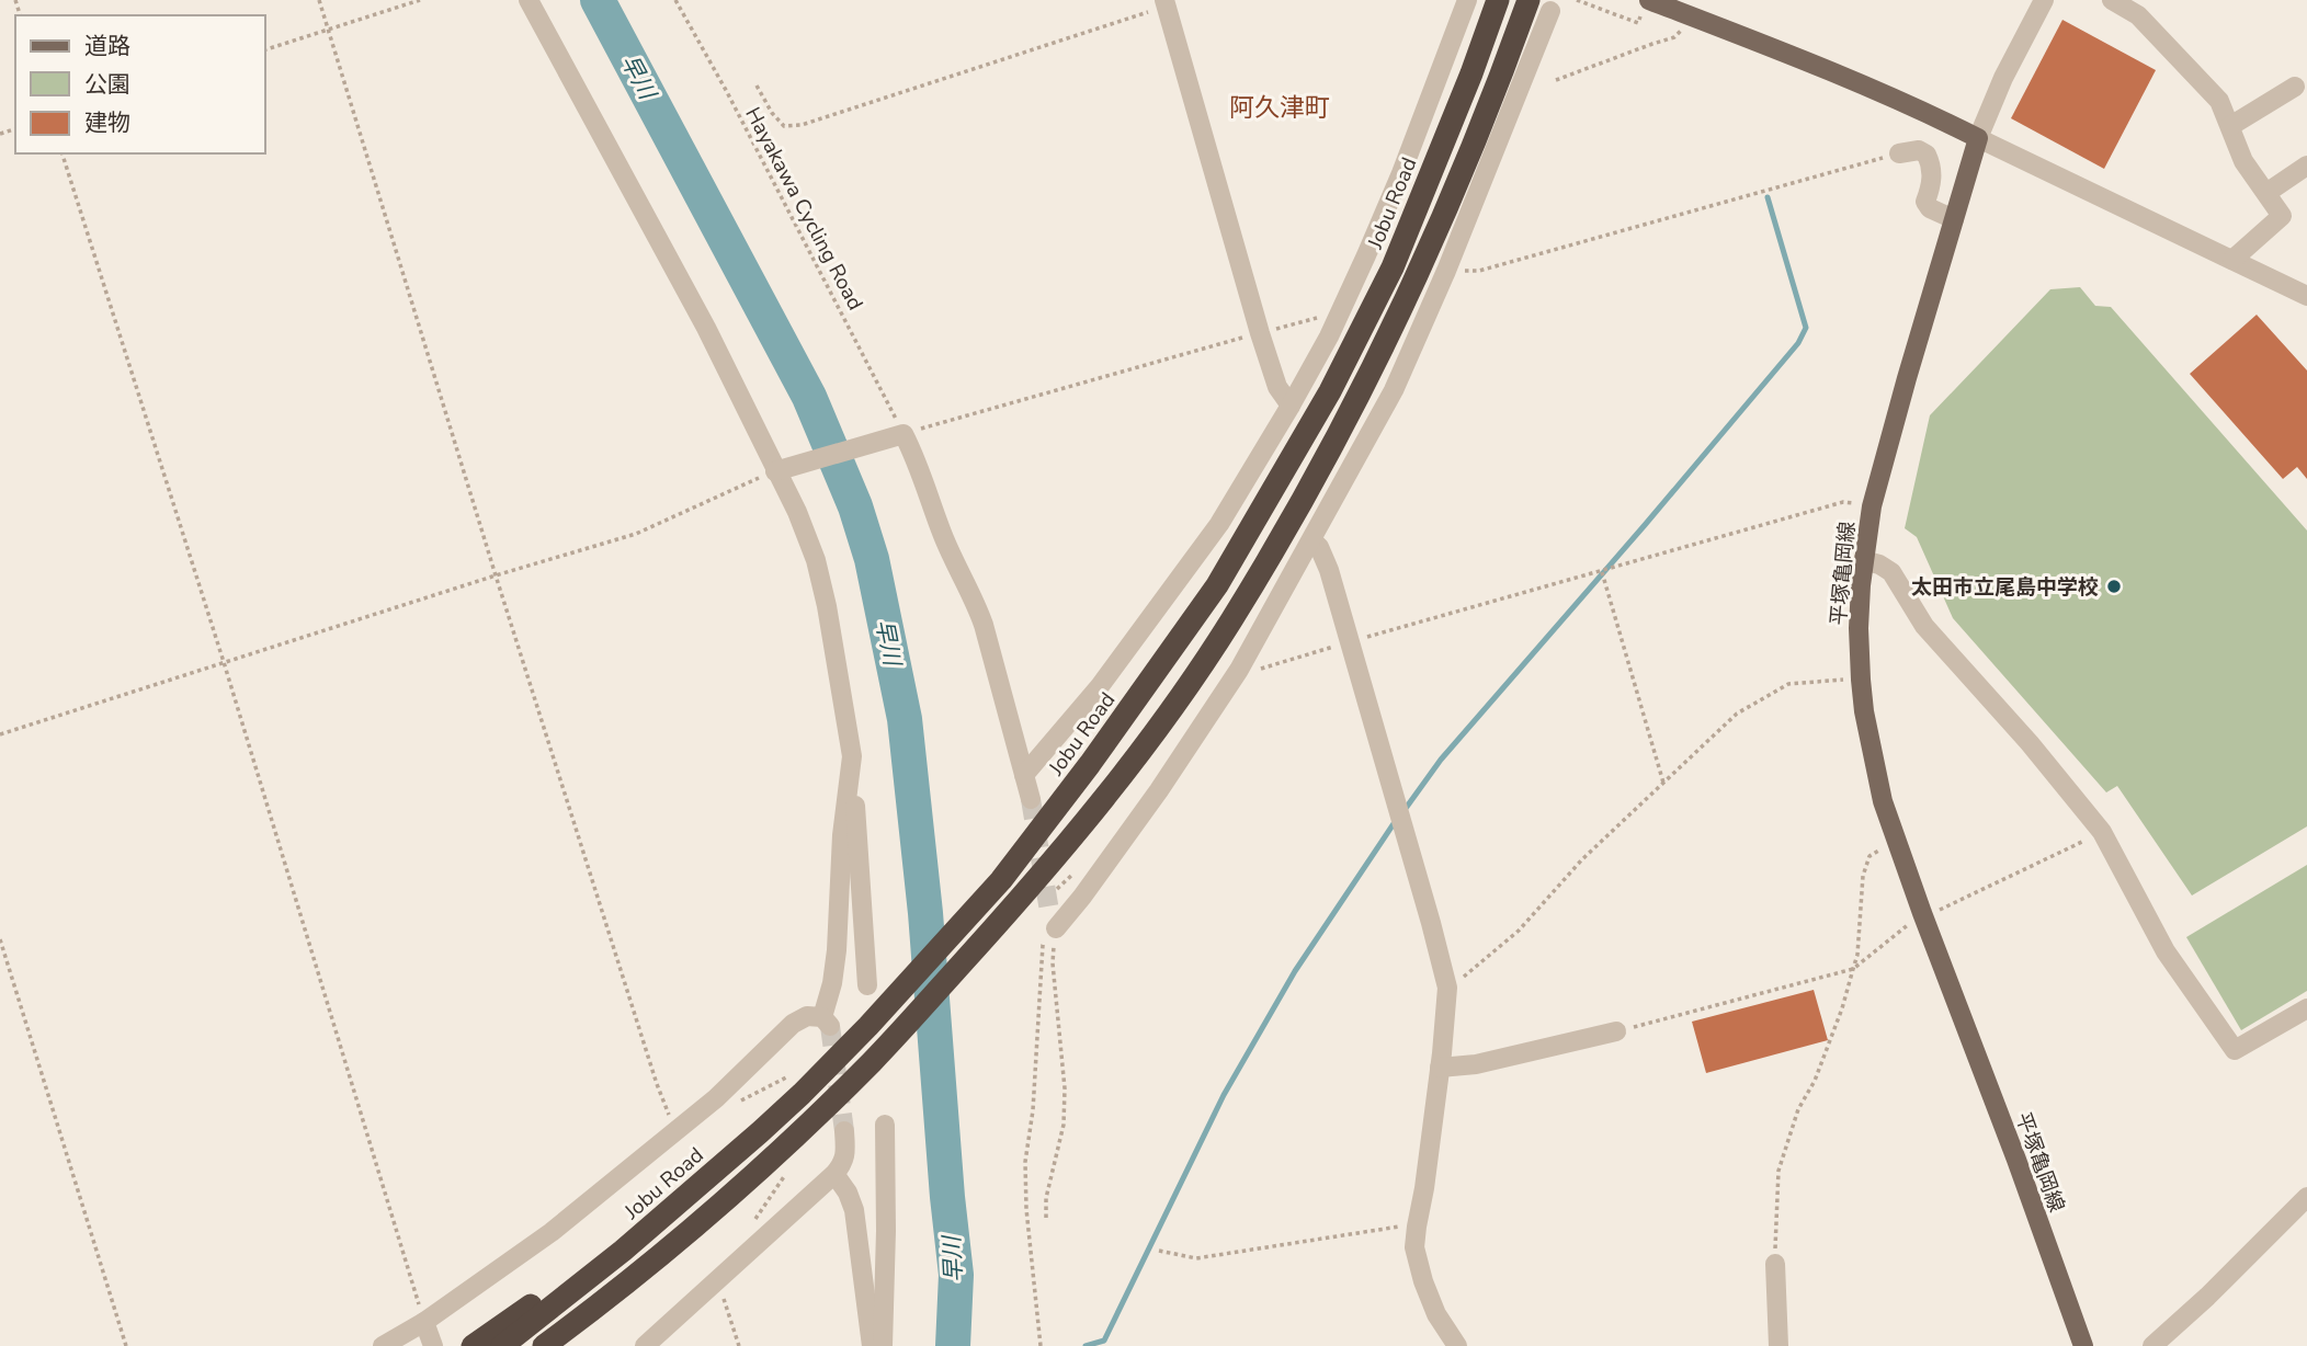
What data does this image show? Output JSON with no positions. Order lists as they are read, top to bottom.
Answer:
{
  "streets": {
    "highway": ["Jobu Road"],
    "main road": ["平塚亀岡線"],
    "path": ["Hayakawa Cycling Road"]
  },
  "districts": ["阿久津町"],
  "water": ["早川"],
  "places": ["太田市立尾島中学校"],
  "legend": ["道路", "公園", "建物"]
}
